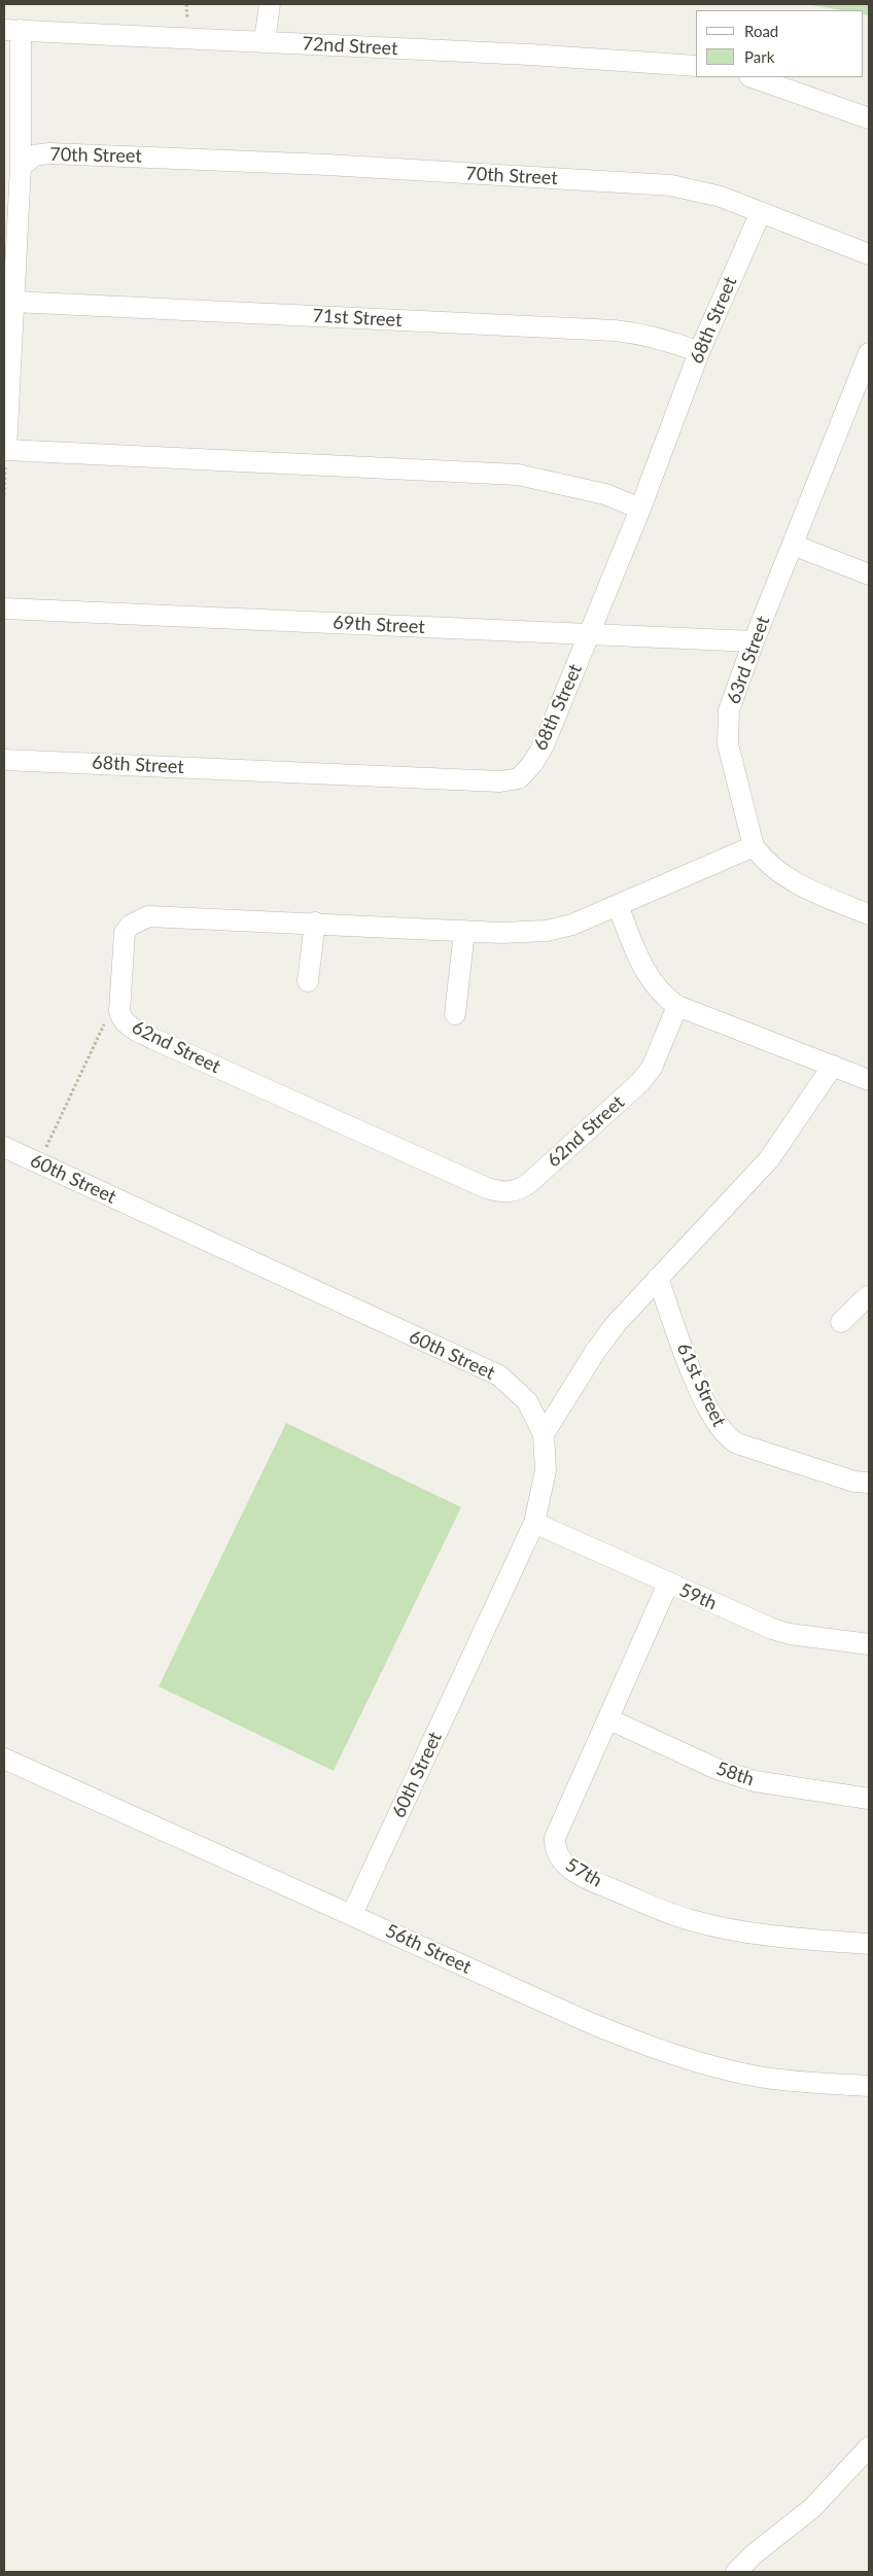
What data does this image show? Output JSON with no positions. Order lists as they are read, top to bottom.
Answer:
{
  "streets": {
    "street": [
      "72nd Street",
      "70th Street",
      "71st Street",
      "68th Street",
      "69th Street",
      "63rd Street",
      "62nd Street",
      "60th Street",
      "61st Street",
      "59th",
      "58th",
      "57th",
      "56th Street"
    ]
  },
  "crossings": [
    ["70th Street", "68th Street"],
    ["71st Street", "68th Street"],
    ["68th Street", "69th Street"],
    ["69th Street", "63rd Street"],
    ["63rd Street", "62nd Street"],
    ["60th Street", "59th"],
    ["60th Street", "56th Street"],
    ["59th", "57th"],
    ["58th", "57th"]
  ],
  "legend": ["Road", "Park"]
}
